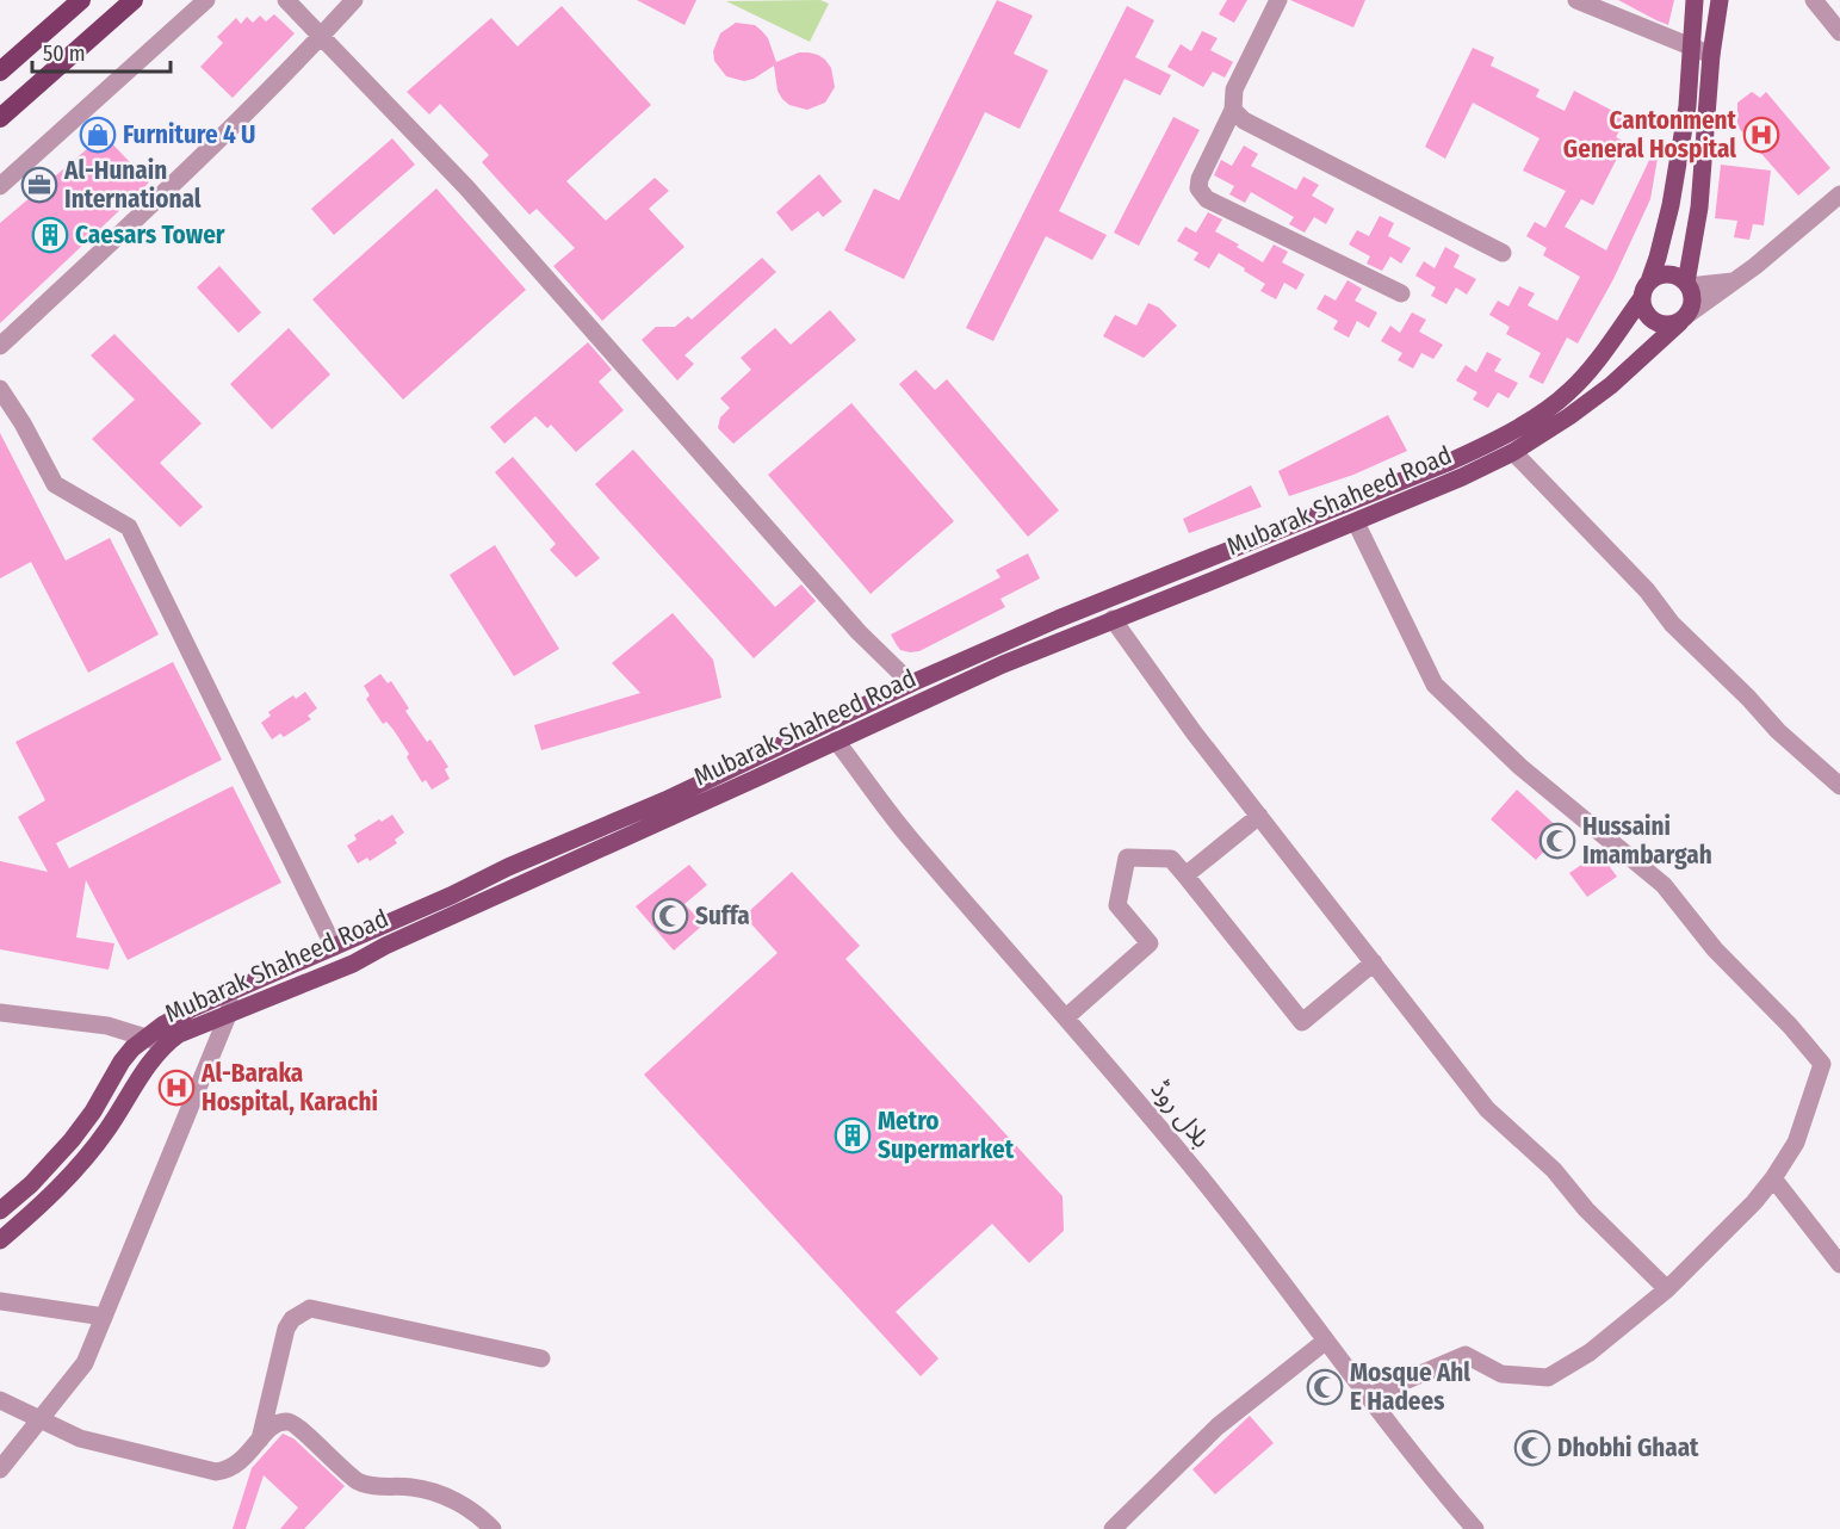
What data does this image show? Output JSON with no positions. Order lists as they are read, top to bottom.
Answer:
{
  "streets": {
    "main road": ["Mubarak Shaheed Road"],
    "street": ["بلال روڈ"]
  },
  "crossings": [
    ["Mubarak Shaheed Road", "بلال روڈ"]
  ],
  "places": {
    "shop": ["Furniture 4 U"],
    "hospital": ["Cantonment General Hospital", "Al-Baraka Hospital, Karachi"],
    "office": ["Al-Hunain International"],
    "building": ["Caesars Tower", "Metro Supermarket"],
    "mosque": [
      "Hussaini Imambargah",
      "Suffa",
      "Mosque Ahl E Hadees",
      "Dhobhi Ghaat"
    ]
  },
  "scale_bar": "50 m"
}
